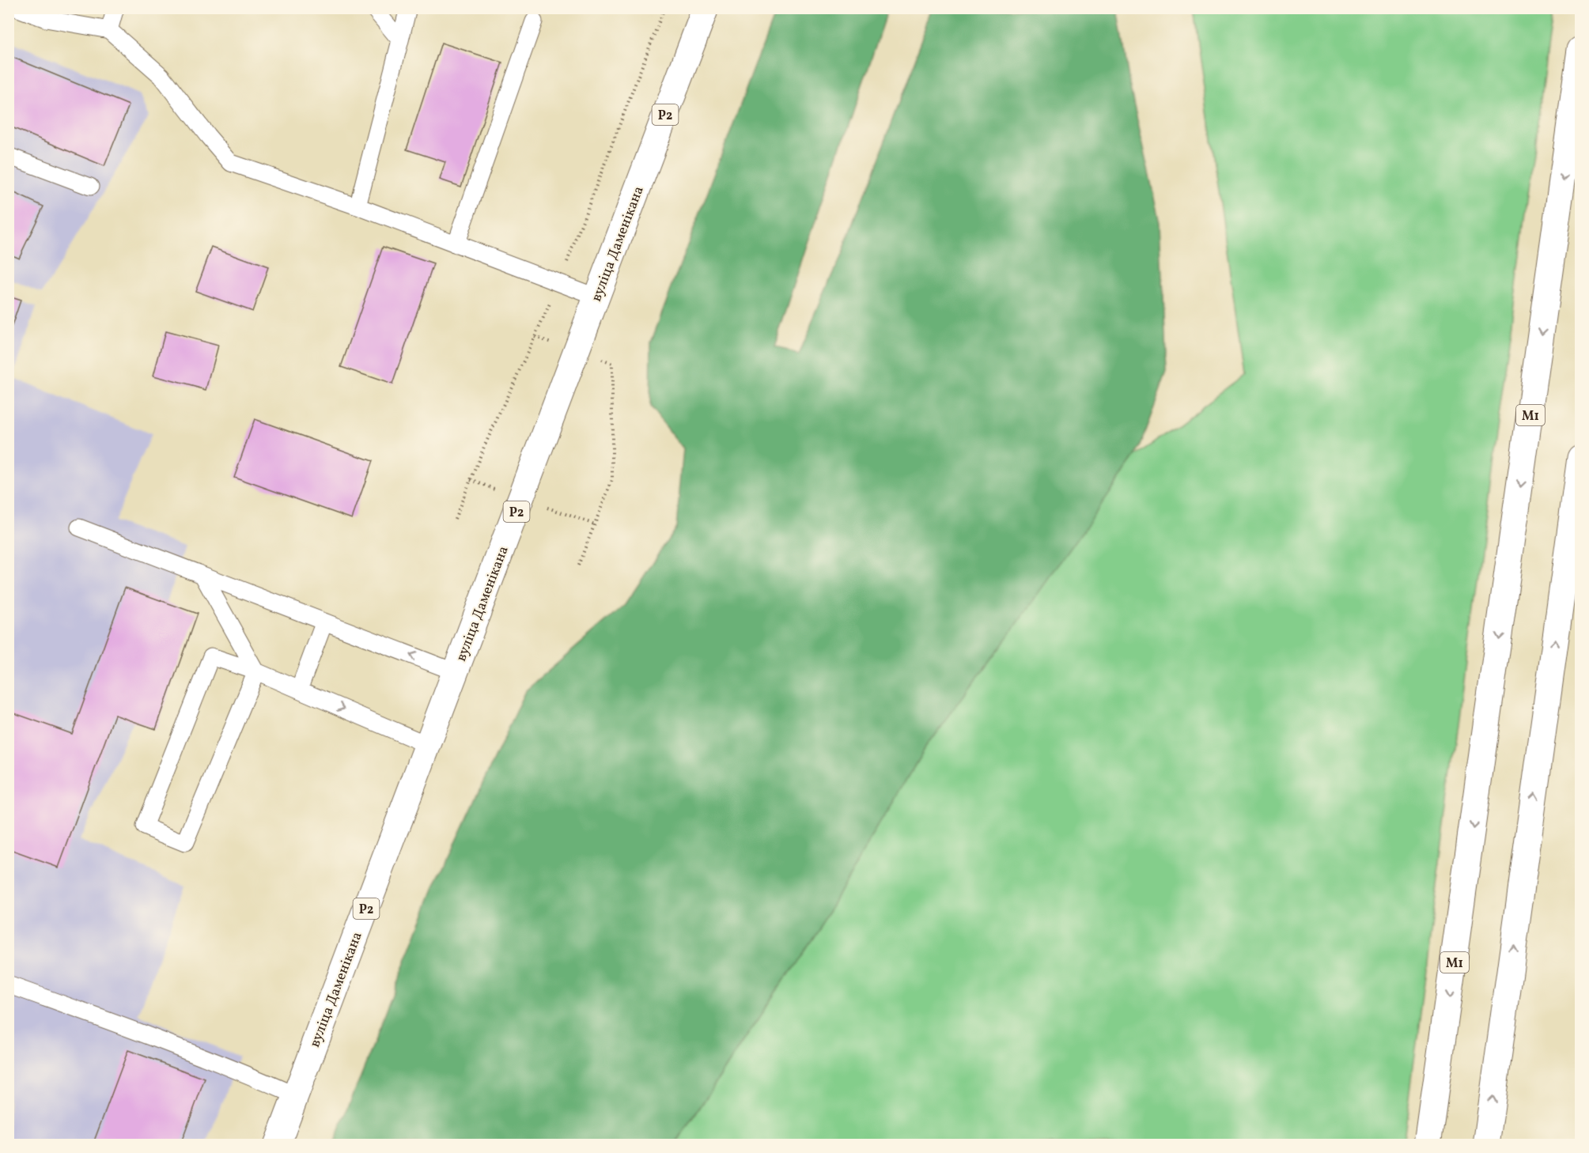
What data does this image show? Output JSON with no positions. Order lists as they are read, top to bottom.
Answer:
{
  "streets": {
    "main road": ["Р2", "вуліца Даменікана", "М1"]
  }
}
